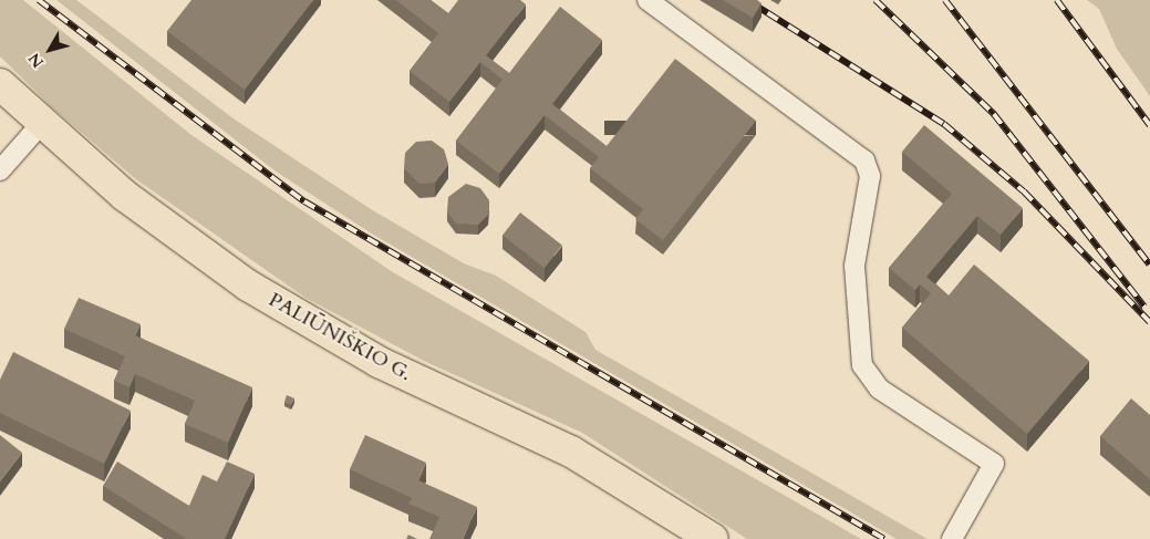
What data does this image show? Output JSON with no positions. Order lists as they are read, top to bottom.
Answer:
{
  "streets": {
    "main road": ["PALIŪNIŠKIO G."]
  },
  "north": "bottom left"
}
